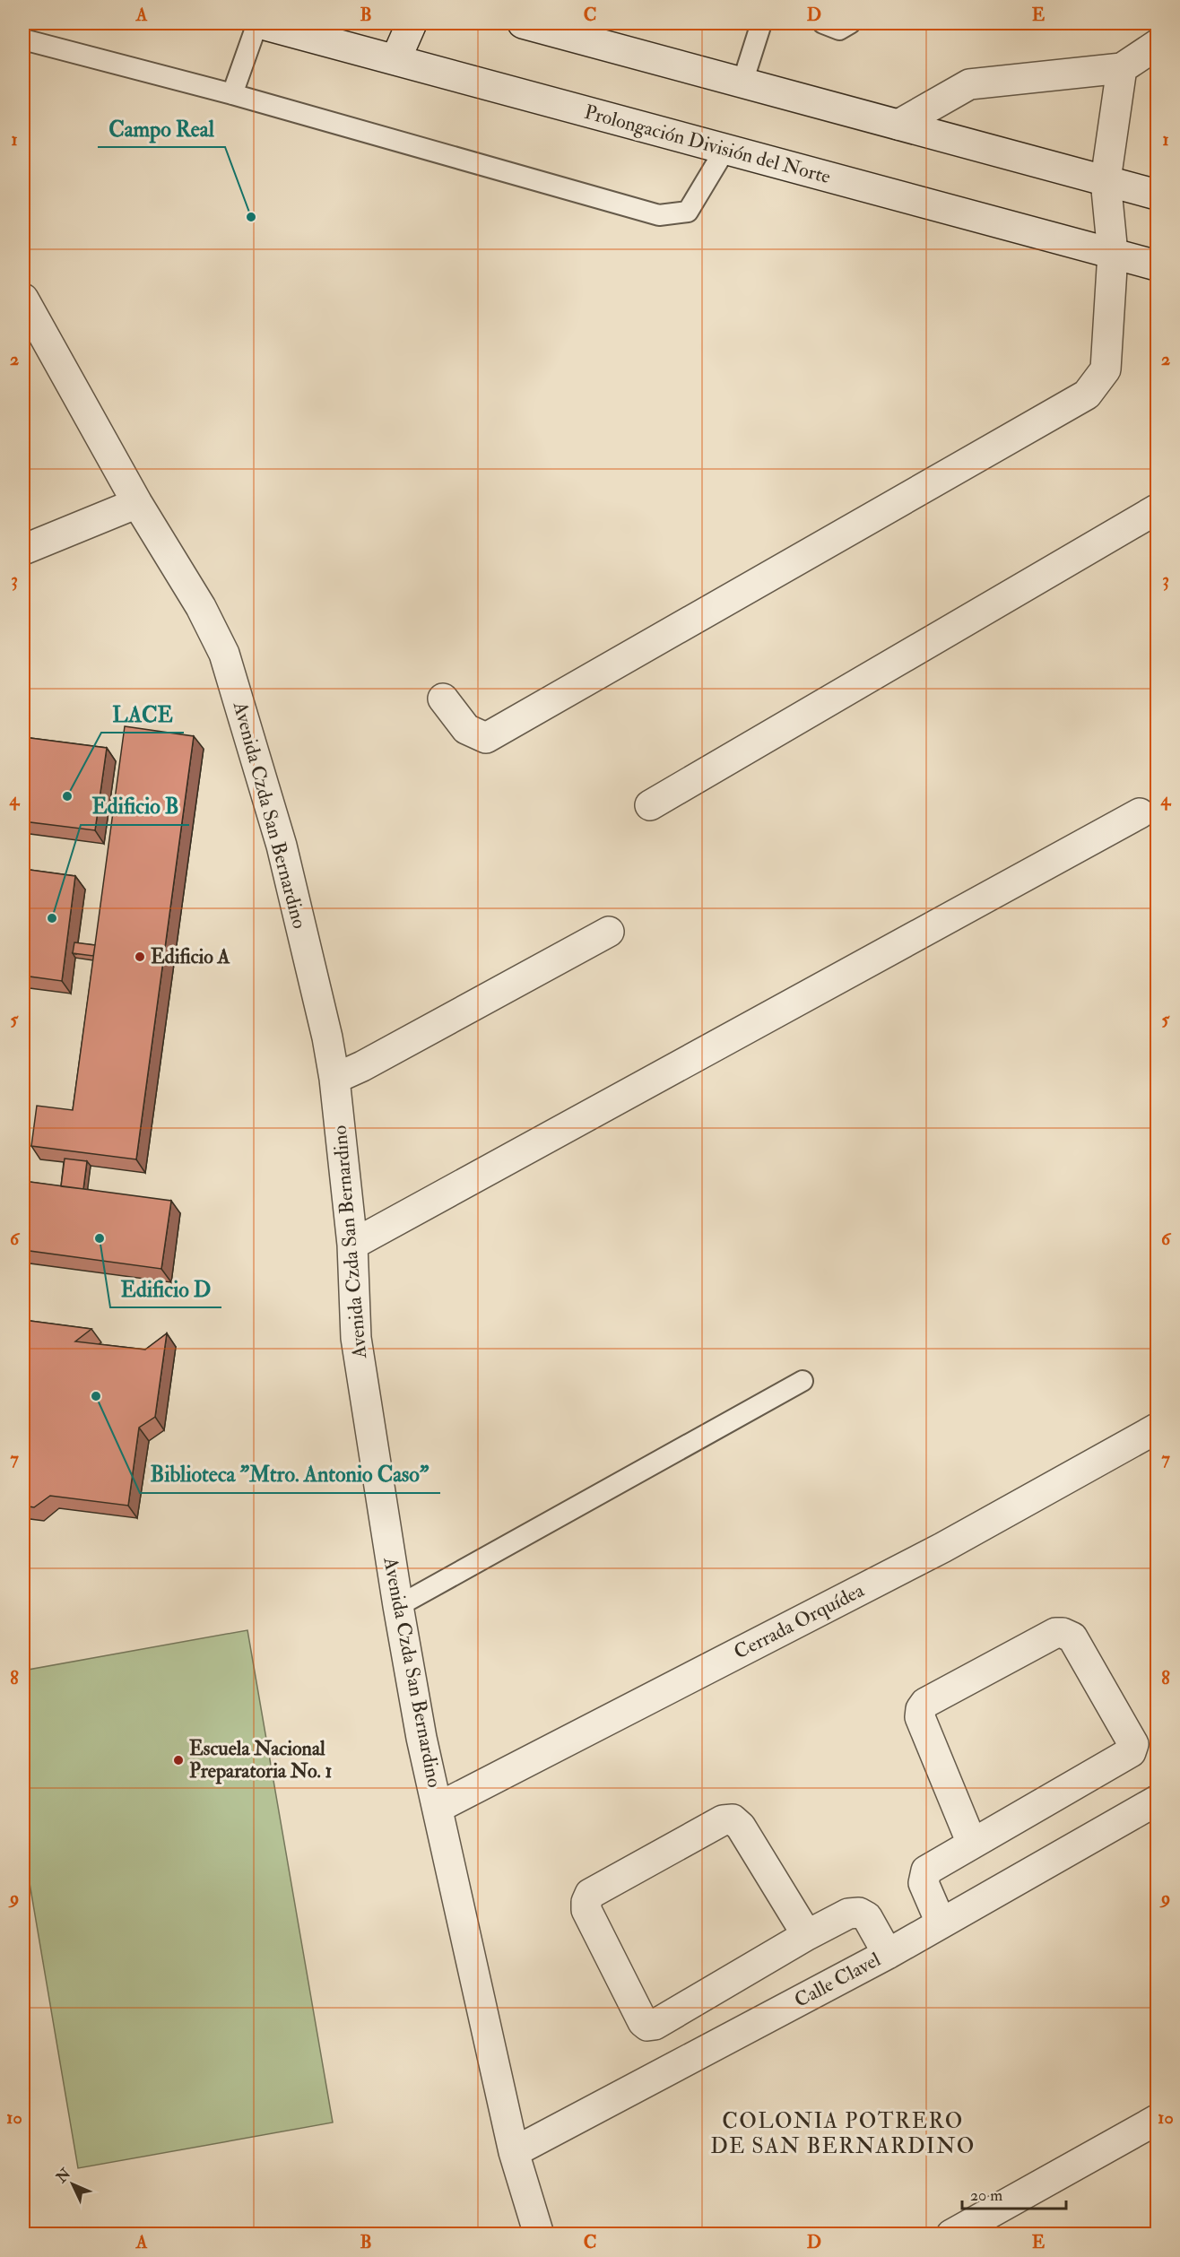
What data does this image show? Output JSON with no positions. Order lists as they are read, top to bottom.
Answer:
{
  "streets": {
    "street": [
      "Prolongación División del Norte",
      "Avenida Czda San Bernardino",
      "Cerrada Orquídea",
      "Calle Clavel"
    ]
  },
  "crossings": [
    ["Avenida Czda San Bernardino", "Cerrada Orquídea"],
    ["Avenida Czda San Bernardino", "Calle Clavel"]
  ],
  "districts": ["COLONIA POTRERO DE SAN BERNARDINO"],
  "places": [
    "Campo Real",
    "LACE",
    "Edificio B",
    "Edificio A",
    "Edificio D",
    "Biblioteca \"Mtro. Antonio Caso\"",
    "Escuela Nacional Preparatoria No. 1"
  ],
  "scale_bar": "20 m",
  "north": "top left",
  "grid": {
    "columns": [
      "A",
      "B",
      "C",
      "D",
      "E"
    ],
    "rows": [
      "1",
      "2",
      "3",
      "4",
      "5",
      "6",
      "7",
      "8",
      "9",
      "10"
    ]
  }
}
